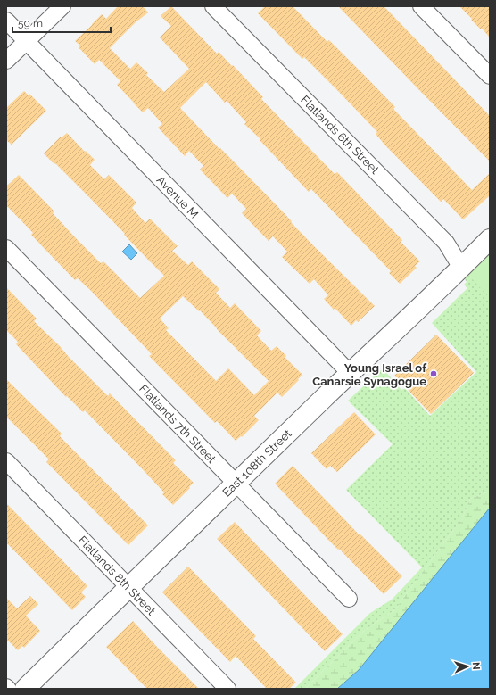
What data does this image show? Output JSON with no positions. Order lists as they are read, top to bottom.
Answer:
{
  "streets": {
    "street": [
      "Flatlands 6th Street",
      "Avenue M",
      "Flatlands 7th Street",
      "East 108th Street",
      "Flatlands 8th Street"
    ]
  },
  "crossings": [
    ["Flatlands 6th Street", "East 108th Street"],
    ["Avenue M", "East 108th Street"],
    ["Flatlands 7th Street", "East 108th Street"],
    ["East 108th Street", "Flatlands 8th Street"]
  ],
  "places": ["Young Israel of Canarsie Synagogue"],
  "scale_bar": "50 m",
  "north": "right"
}
